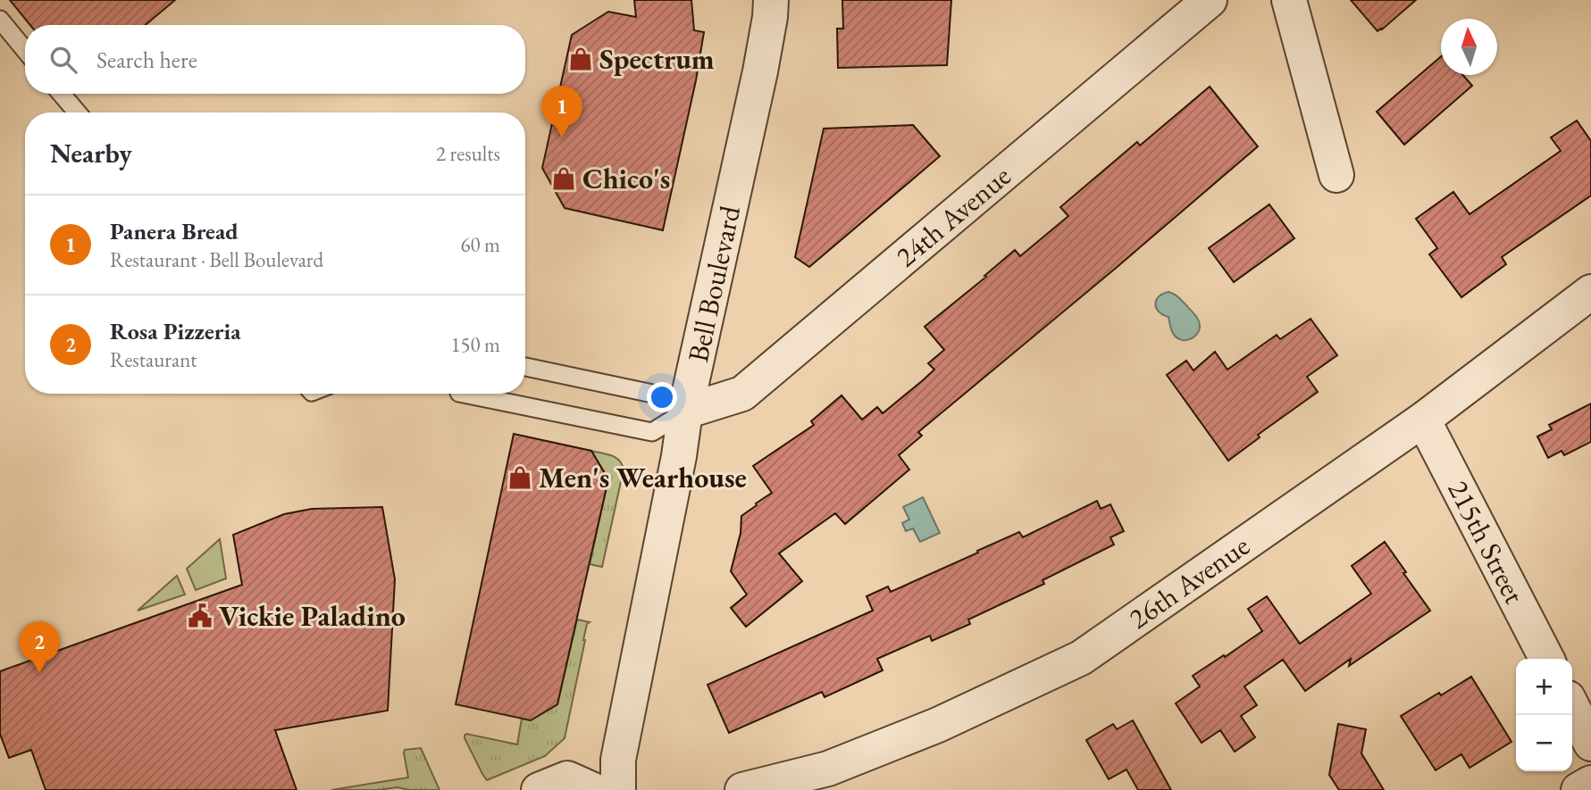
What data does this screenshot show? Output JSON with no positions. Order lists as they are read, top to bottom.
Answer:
{
  "streets": {
    "street": [
      "24th Avenue",
      "Bell Boulevard",
      "215th Street",
      "26th Avenue"
    ]
  },
  "crossings": [
    ["24th Avenue", "Bell Boulevard"],
    ["215th Street", "26th Avenue"]
  ],
  "places": {
    "shop": ["Spectrum", "Chico's", "Men's Wearhouse"],
    "public building": ["Vickie Paladino"]
  },
  "north": "top",
  "page": {
    "search": "Search here",
    "pins": ["1", "2"],
    "heading": ["Nearby", "2 results"],
    "list": [
      {
        "mark": "1",
        "name": "Panera Bread",
        "note": "Restaurant · Bell Boulevard",
        "value": "60 m"
      },
      {
        "mark": "2",
        "name": "Rosa Pizzeria",
        "note": "Restaurant",
        "value": "150 m"
      }
    ],
    "map_buttons": ["+", "−"]
  }
}
